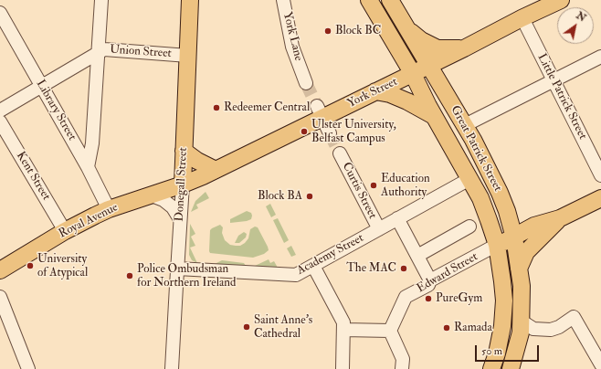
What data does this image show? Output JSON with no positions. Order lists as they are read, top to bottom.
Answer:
{
  "streets": {
    "main road": [
      "York Street",
      "Great Patrick Street",
      "Donegall Street",
      "Royal Avenue"
    ],
    "street": [
      "York Lane",
      "Union Street",
      "Little Patrick Street",
      "Library Street",
      "Kent Street",
      "Curtis Street",
      "Academy Street",
      "Edward Street"
    ]
  },
  "crossings": [
    ["Union Street", "Library Street"],
    ["Union Street", "Donegall Street"],
    ["York Street", "Little Patrick Street"],
    ["York Street", "Great Patrick Street"],
    ["York Street", "Donegall Street"],
    ["York Street", "Royal Avenue"],
    ["Library Street", "Royal Avenue"],
    ["Great Patrick Street", "Academy Street"],
    ["Great Patrick Street", "Edward Street"],
    ["Kent Street", "Royal Avenue"],
    ["Donegall Street", "Royal Avenue"],
    ["Donegall Street", "Academy Street"],
    ["Curtis Street", "Academy Street"]
  ],
  "places": [
    "Block BC",
    "Redeemer Central",
    "Ulster University, Belfast Campus",
    "Education Authority",
    "Block BA",
    "University of Atypical",
    "The MAC",
    "Police Ombudsman for Northern Ireland",
    "PureGym",
    "Saint Anne's Cathedral",
    "Ramada"
  ],
  "scale_bar": "50 m",
  "north": "top right"
}
